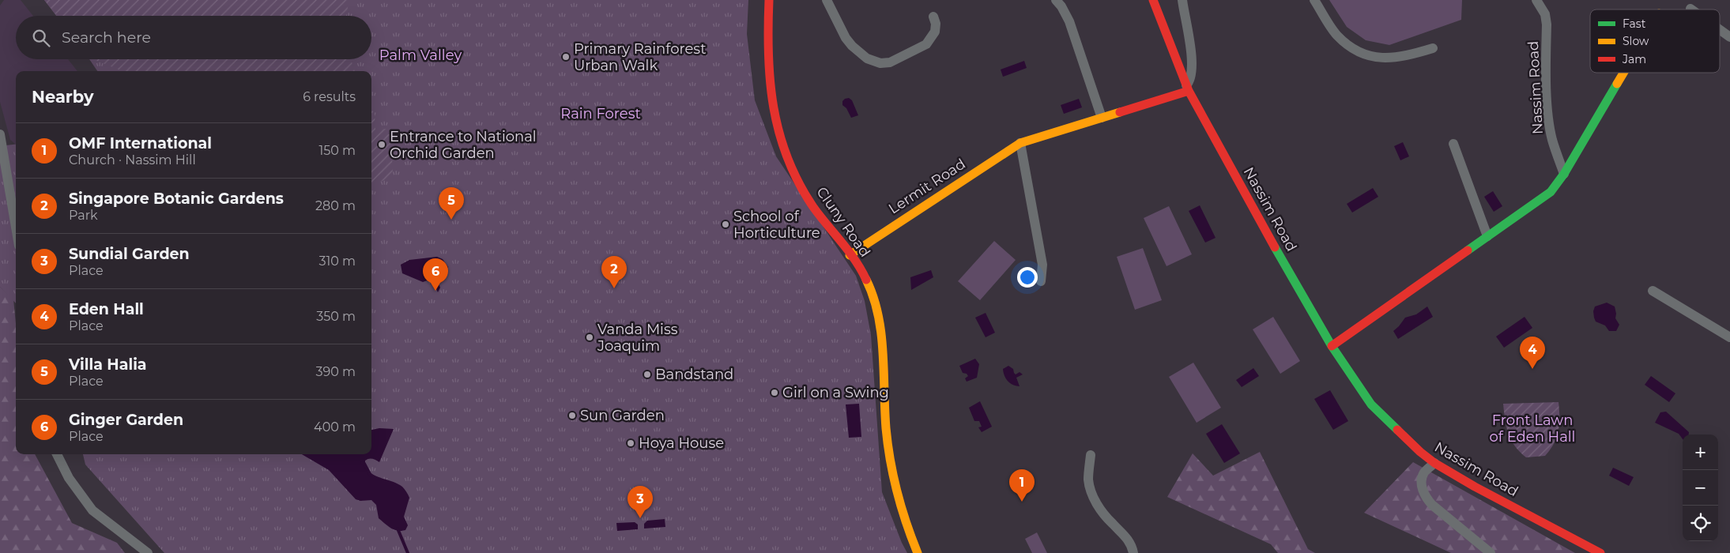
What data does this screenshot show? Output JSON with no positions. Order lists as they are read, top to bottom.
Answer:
{
  "streets": {
    "street": ["Nassim Road", "Lermit Road", "Cluny Road"]
  },
  "crossings": [
    ["Nassim Road", "Lermit Road"],
    ["Lermit Road", "Cluny Road"]
  ],
  "parks": ["Palm Valley", "Rain Forest", "Front Lawn of Eden Hall"],
  "places": [
    "Primary Rainforest Urban Walk",
    "Entrance to National Orchid Garden",
    "School of Horticulture",
    "Vanda Miss Joaquim",
    "Bandstand",
    "Girl on a Swing",
    "Sun Garden",
    "Hoya House"
  ],
  "legend": ["Fast", "Slow", "Jam"],
  "page": {
    "search": "Search here",
    "heading": ["Nearby", "6 results"],
    "list": [
      {
        "mark": "1",
        "name": "OMF International",
        "note": "Church · Nassim Hill",
        "value": "150 m"
      },
      {
        "mark": "2",
        "name": "Singapore Botanic Gardens",
        "note": "Park",
        "value": "280 m"
      },
      {
        "mark": "3",
        "name": "Sundial Garden",
        "note": "Place",
        "value": "310 m"
      },
      {
        "mark": "4",
        "name": "Eden Hall",
        "note": "Place",
        "value": "350 m"
      },
      {
        "mark": "5",
        "name": "Villa Halia",
        "note": "Place",
        "value": "390 m"
      },
      {
        "mark": "6",
        "name": "Ginger Garden",
        "note": "Place",
        "value": "400 m"
      }
    ],
    "pins": [
      "5",
      "2",
      "6",
      "4",
      "1",
      "3"
    ],
    "map_buttons": ["+", "−"]
  }
}
